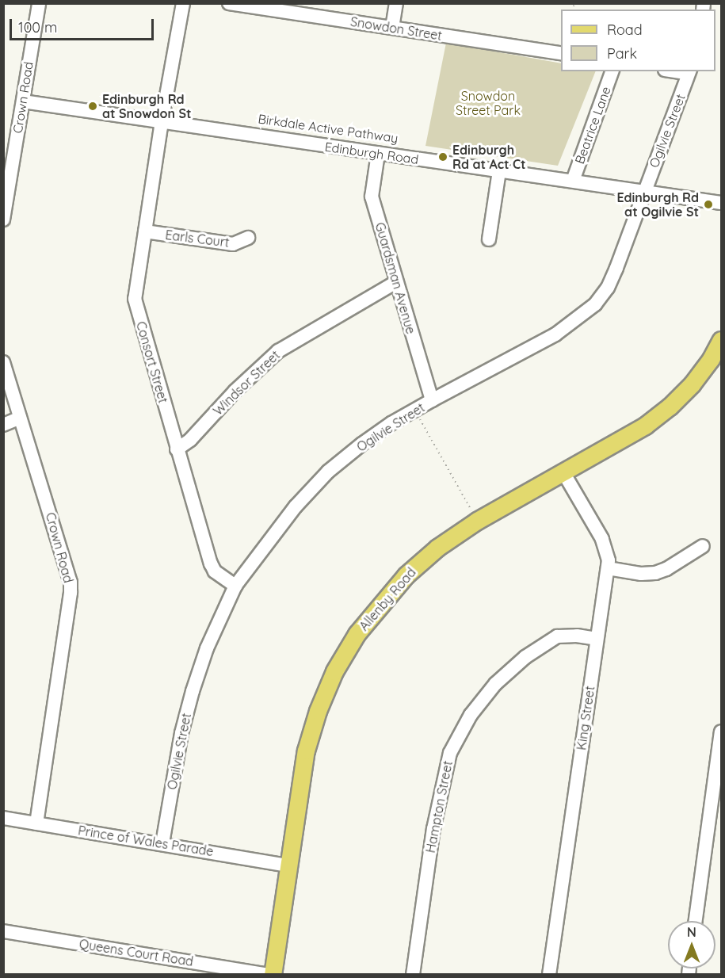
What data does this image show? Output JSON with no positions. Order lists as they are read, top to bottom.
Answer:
{
  "streets": {
    "main road": ["Allenby Road"],
    "street": [
      "Snowdon Street",
      "Crown Road",
      "Beatrice Lane",
      "Ogilvie Street",
      "Edinburgh Road",
      "Earls Court",
      "Guardsman Avenue",
      "Consort Street",
      "Windsor Street",
      "King Street",
      "Hampton Street",
      "Prince of Wales Parade",
      "Queens Court Road"
    ]
  },
  "crossings": [
    ["Crown Road", "Edinburgh Road"],
    ["Crown Road", "Prince of Wales Parade"],
    ["Beatrice Lane", "Edinburgh Road"],
    ["Ogilvie Street", "Edinburgh Road"],
    ["Ogilvie Street", "Guardsman Avenue"],
    ["Ogilvie Street", "Consort Street"],
    ["Ogilvie Street", "Prince of Wales Parade"],
    ["Edinburgh Road", "Guardsman Avenue"],
    ["Edinburgh Road", "Consort Street"],
    ["Earls Court", "Consort Street"],
    ["Guardsman Avenue", "Windsor Street"],
    ["Consort Street", "Windsor Street"],
    ["Allenby Road", "King Street"],
    ["Allenby Road", "Prince of Wales Parade"],
    ["Allenby Road", "Queens Court Road"],
    ["King Street", "Hampton Street"]
  ],
  "parks": ["Snowdon Street Park"],
  "places": ["Edinburgh Rd at Snowdon St", "Edinburgh Rd at Act Ct", "Edinburgh Rd at Ogilvie St"],
  "legend": ["Road", "Park"],
  "scale_bar": "100 m",
  "north": "top"
}
